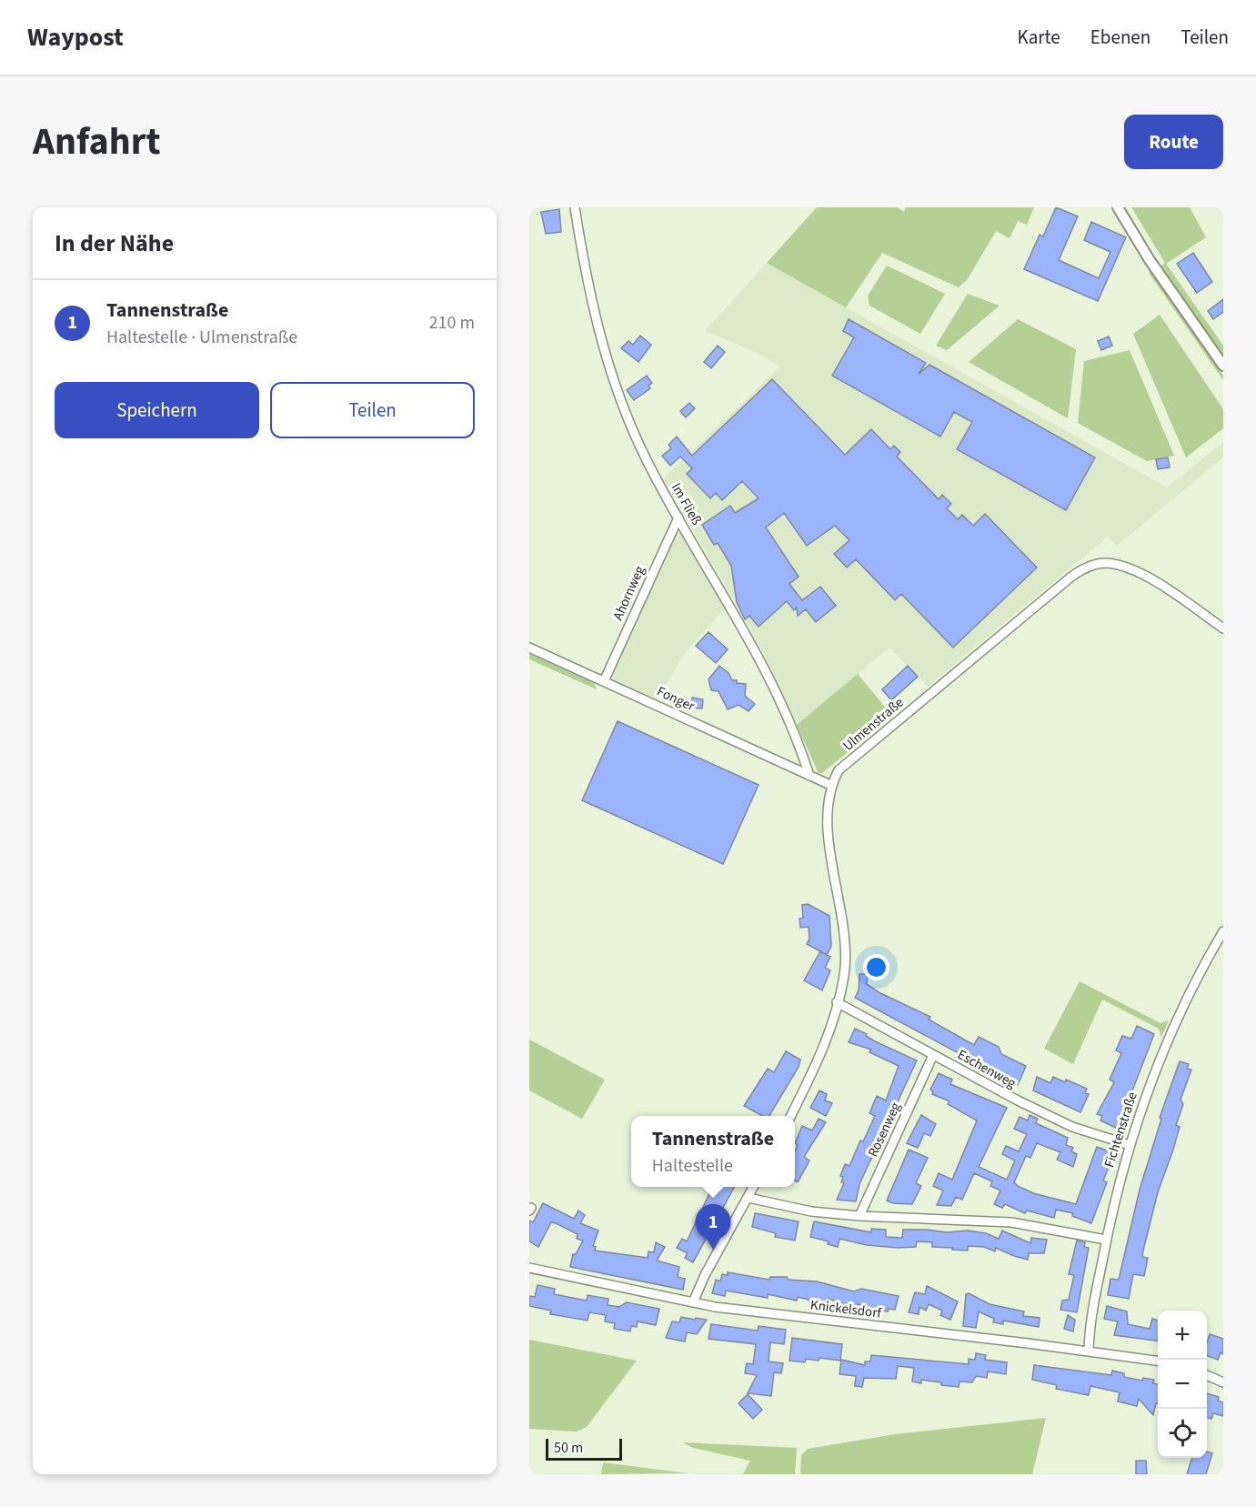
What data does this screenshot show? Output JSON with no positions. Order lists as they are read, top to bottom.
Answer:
{
  "streets": {
    "street": [
      "Im Fließ",
      "Ahornweg",
      "Fonger",
      "Ulmenstraße",
      "Eschenweg",
      "Rosenweg",
      "Fichtenstraße",
      "Knickelsdorf"
    ]
  },
  "crossings": [
    ["Im Fließ", "Ahornweg"],
    ["Im Fließ", "Fonger"],
    ["Ahornweg", "Fonger"],
    ["Eschenweg", "Rosenweg"],
    ["Eschenweg", "Fichtenstraße"],
    ["Fichtenstraße", "Knickelsdorf"]
  ],
  "scale_bar": "50 m",
  "page": {
    "header": "Waypost",
    "nav": ["Karte", "Ebenen", "Teilen"],
    "title": "Anfahrt",
    "buttons": [
      "Route",
      ["Speichern", "Teilen"]
    ],
    "heading": "In der Nähe",
    "list": [
      {
        "mark": "1",
        "name": "Tannenstraße",
        "note": "Haltestelle · Ulmenstraße",
        "value": "210 m"
      }
    ],
    "popup": ["Tannenstraße", "Haltestelle"],
    "pins": "1",
    "map_buttons": ["+", "−"],
    "scale": "50 m"
  }
}
